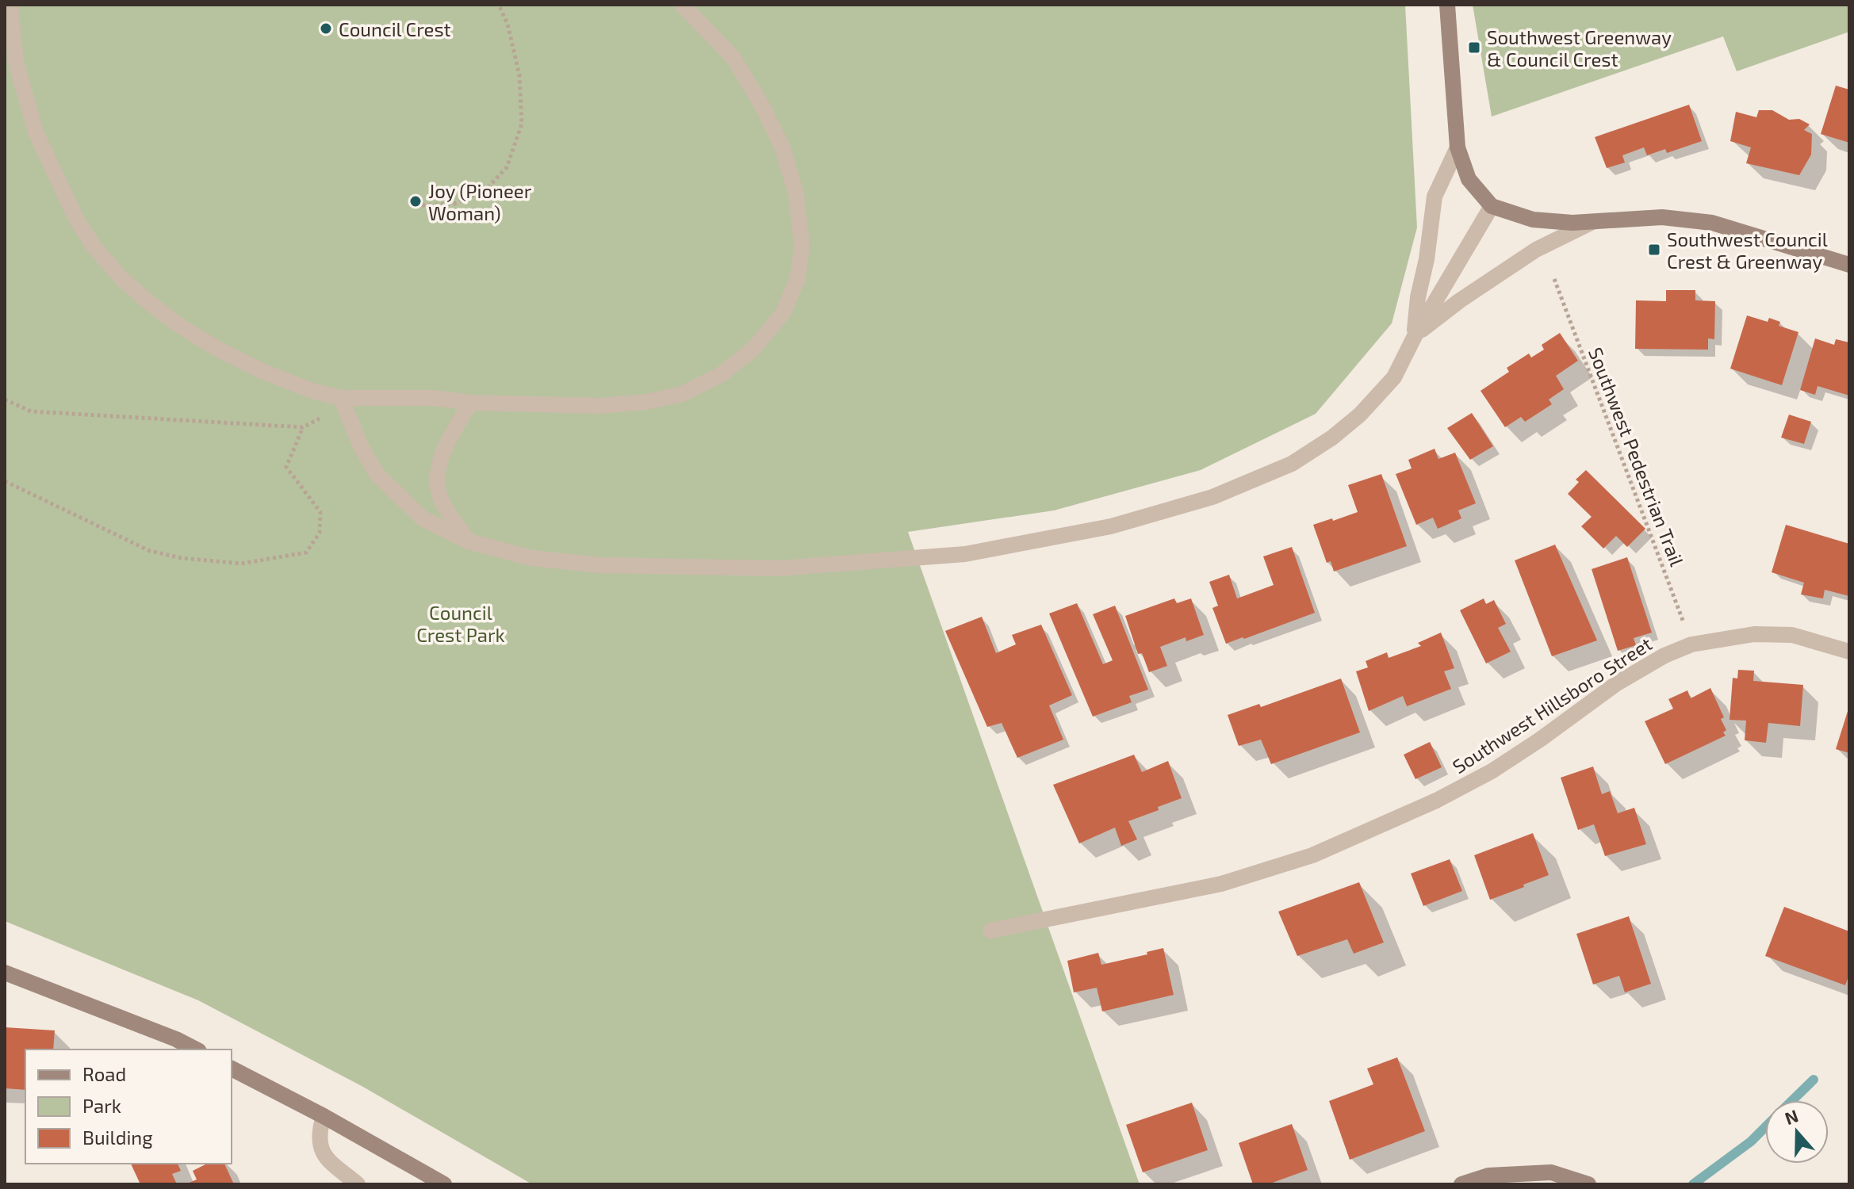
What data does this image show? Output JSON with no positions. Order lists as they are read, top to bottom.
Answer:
{
  "streets": {
    "street": ["Southwest Hillsboro Street"],
    "path": ["Southwest Pedestrian Trail"]
  },
  "crossings": [
    ["Southwest Pedestrian Trail", "Southwest Hillsboro Street"]
  ],
  "parks": ["Council Crest Park"],
  "places": {
    "other": ["Council Crest", "Joy (Pioneer Woman)"],
    "transit": ["Southwest Greenway & Council Crest", "Southwest Council Crest & Greenway"]
  },
  "legend": ["Road", "Park", "Building"],
  "north": "top"
}
